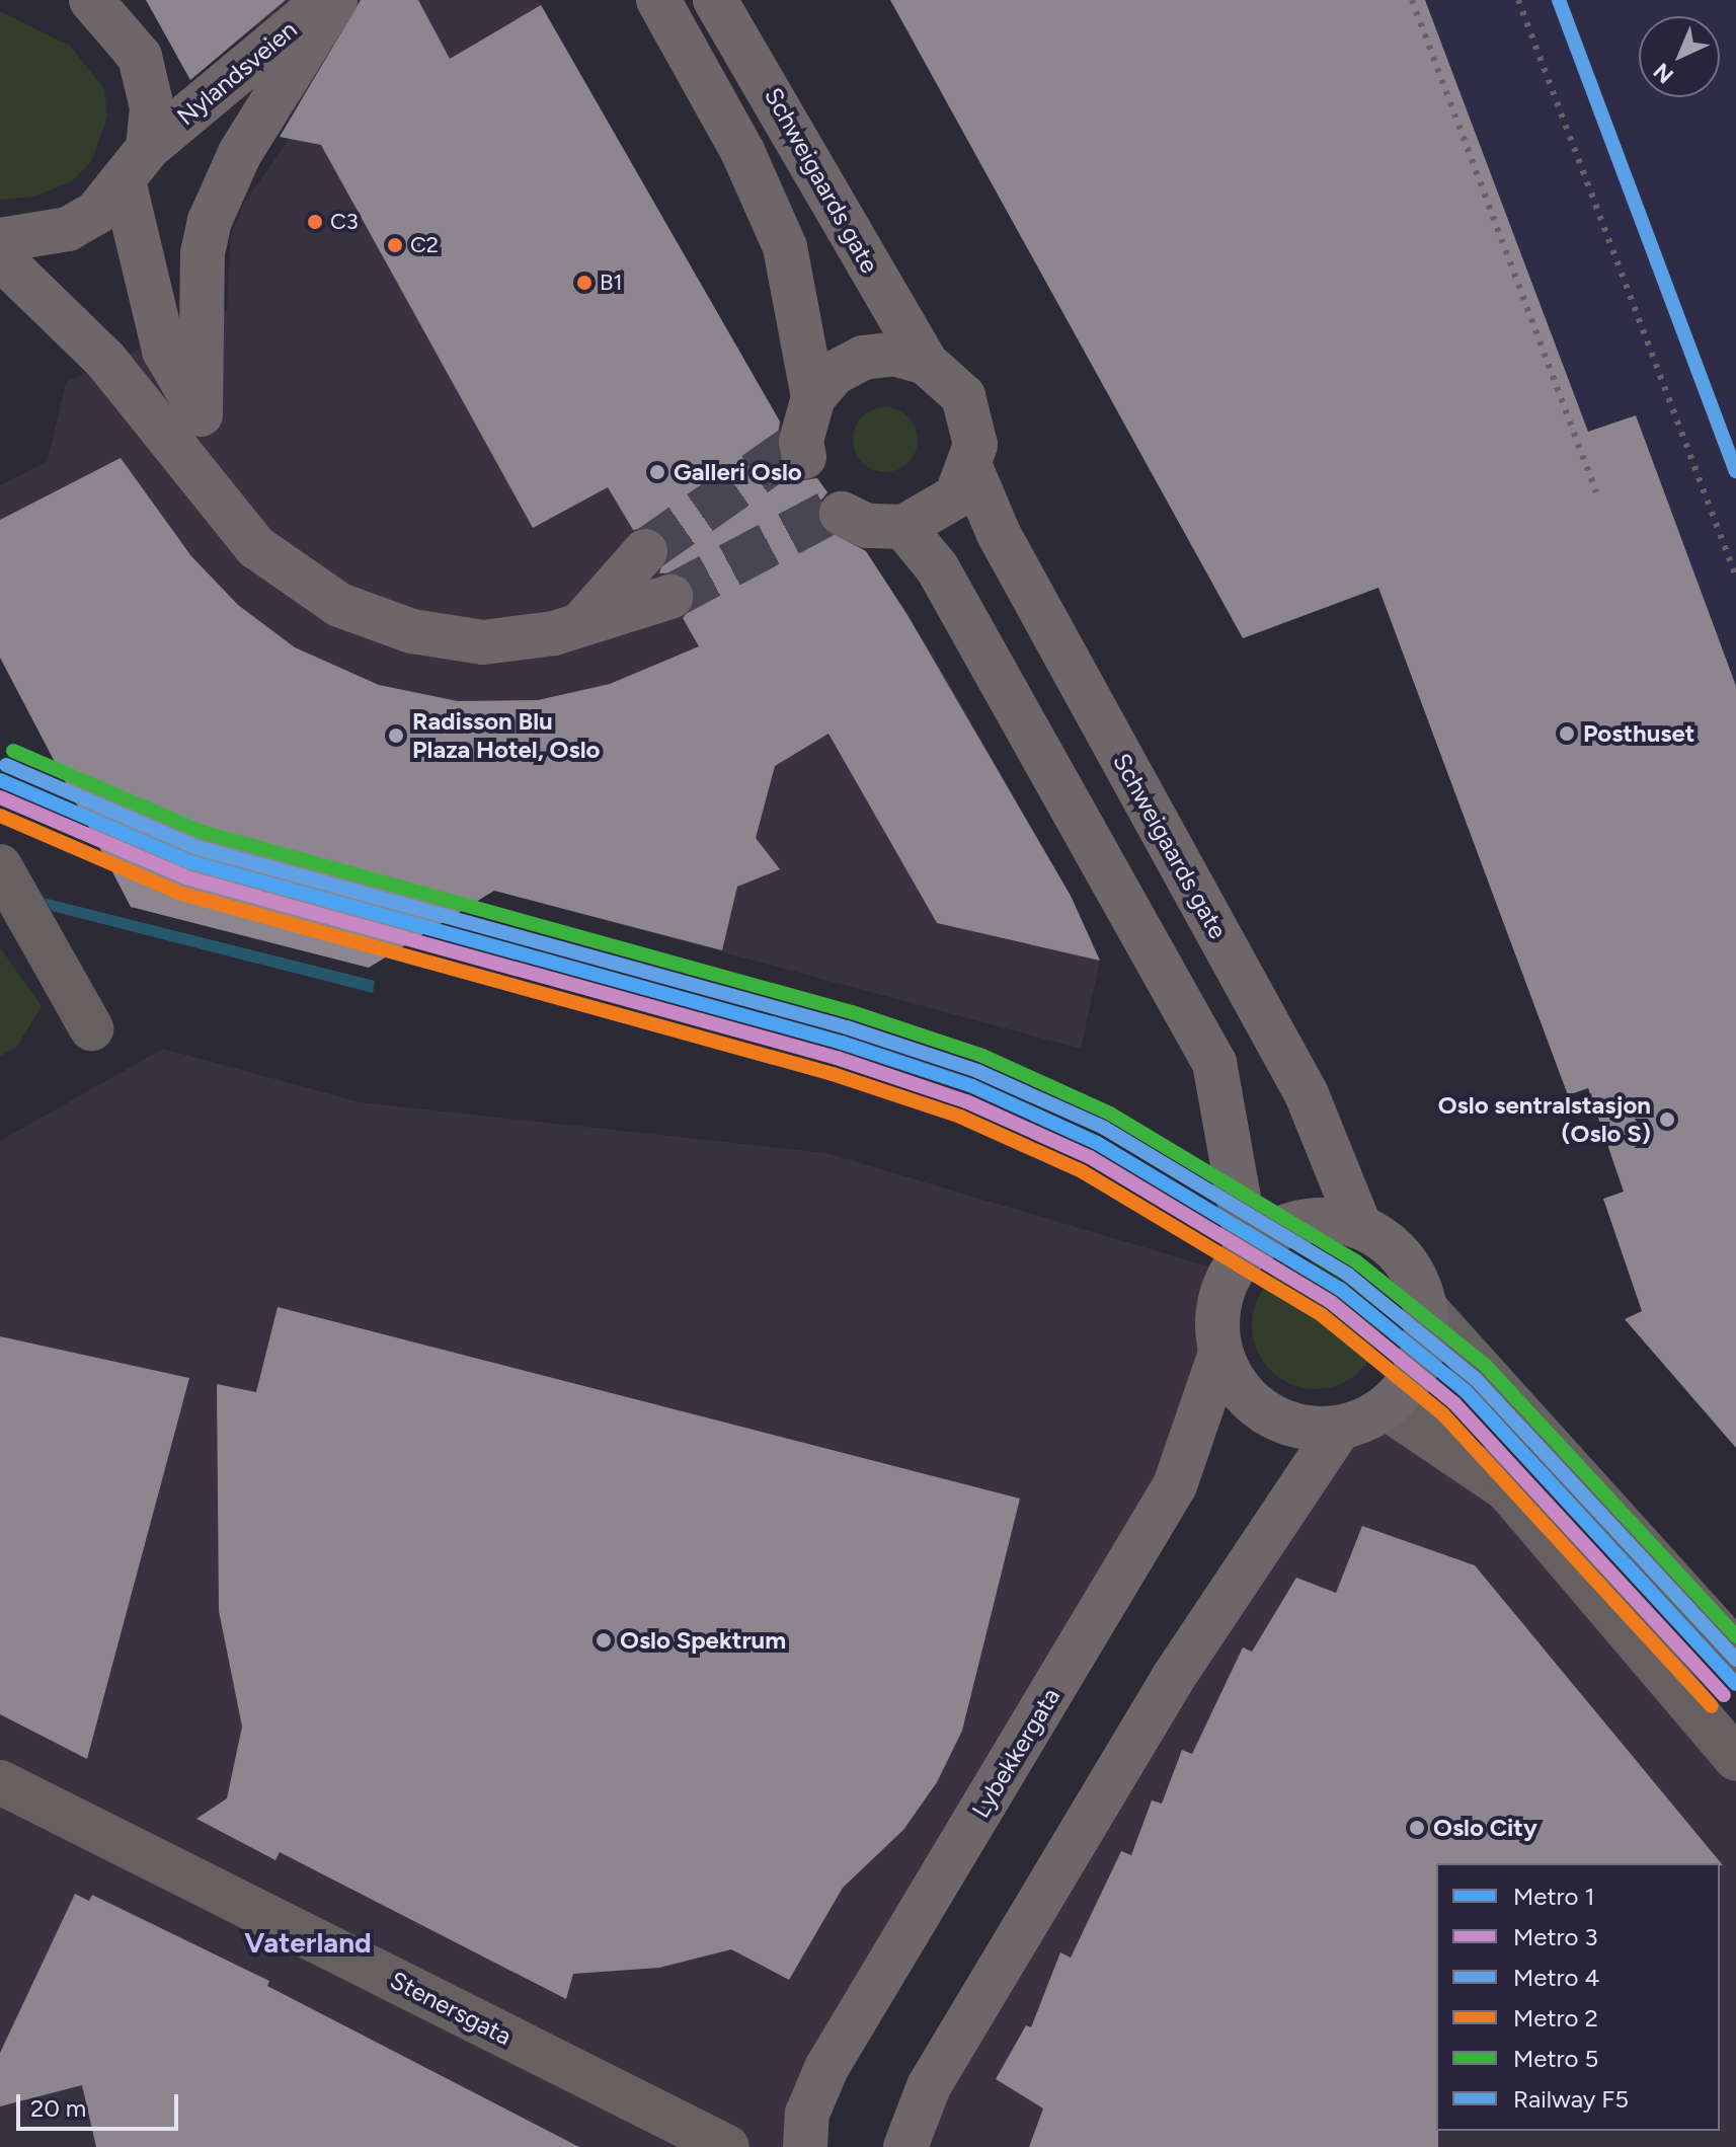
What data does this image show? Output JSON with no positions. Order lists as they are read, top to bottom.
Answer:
{
  "streets": {
    "highway": ["Nylandsveien", "Schweigaards gate", "Lybekkergata"],
    "street": ["Stenersgata"]
  },
  "crossings": [
    ["Schweigaards gate", "Lybekkergata"]
  ],
  "districts": ["Vaterland"],
  "places": [
    "C3",
    "C2",
    "B1",
    "Galleri Oslo",
    "Posthuset",
    "Radisson Blu Plaza Hotel, Oslo",
    "Oslo sentralstasjon (Oslo S)",
    "Oslo Spektrum",
    "Oslo City"
  ],
  "lines": [
    "rail line F5",
    "metro line 5",
    "metro line 4",
    "metro line 1",
    "metro line 3",
    "metro line 2"
  ],
  "legend": [
    "Metro 1",
    "Metro 3",
    "Metro 4",
    "Metro 2",
    "Metro 5",
    "Railway F5"
  ],
  "scale_bar": "20 m",
  "north": "bottom left"
}
